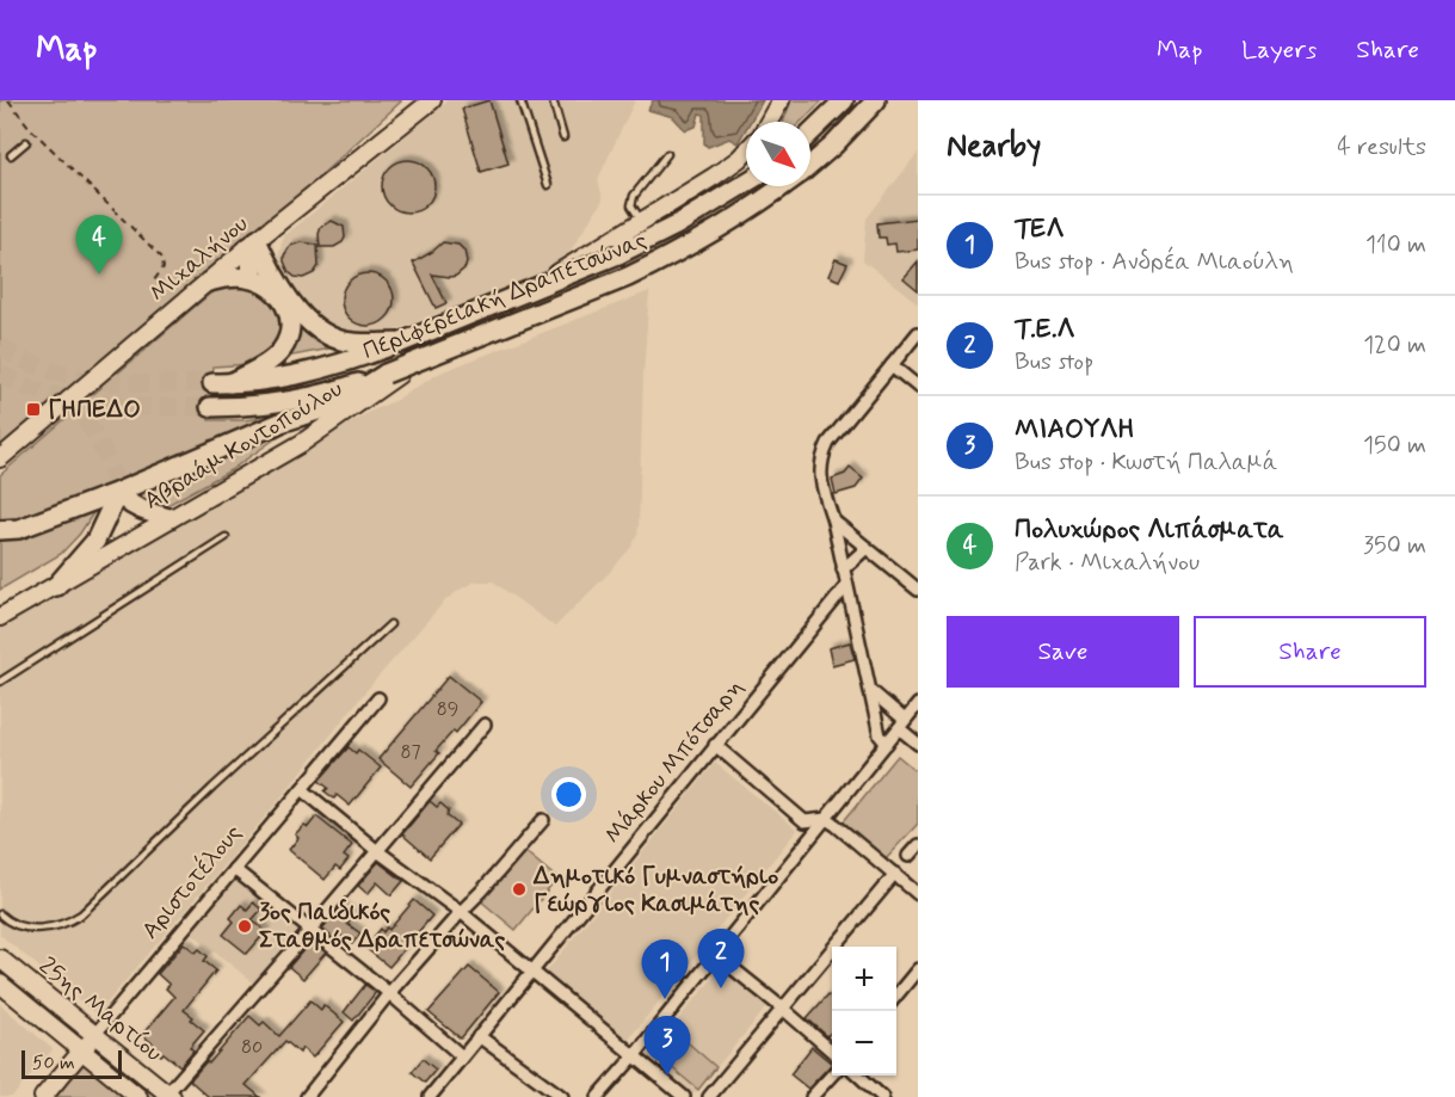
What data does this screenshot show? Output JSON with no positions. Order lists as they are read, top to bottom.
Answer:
{
  "streets": {
    "main road": ["Περιφερειακή Δραπετσώνας"],
    "street": [
      "Μιχαλήνου",
      "Αβραάμ Κοντοπούλου",
      "Μάρκου Μπότσαρη",
      "Αριστοτέλους",
      "25ης Μαρτίου"
    ]
  },
  "crossings": [
    ["Αριστοτέλους", "25ης Μαρτίου"]
  ],
  "places": {
    "transit": ["ΓΗΠΕΔΟ"],
    "other": ["Δημοτικό Γυμναστήριο Γεώργιος Κασιμάτης", "3ος Παιδικός Σταθμός Δραπετσώνας"]
  },
  "house_numbers": ["89", "87", "80"],
  "scale_bar": "50 m",
  "north": "bottom right",
  "page": {
    "header": "Map",
    "nav": ["Map", "Layers", "Share"],
    "heading": ["Nearby", "4 results"],
    "list": [
      {
        "mark": "1",
        "name": "ΤΕΛ",
        "note": "Bus stop · Ανδρέα Μιαούλη",
        "value": "110 m"
      },
      {
        "mark": "2",
        "name": "Τ.Ε.Λ",
        "note": "Bus stop",
        "value": "120 m"
      },
      {
        "mark": "3",
        "name": "ΜΙΑΟΥΛΗ",
        "note": "Bus stop · Κωστή Παλαμά",
        "value": "150 m"
      },
      {
        "mark": "4",
        "name": "Πολυχώρος Λιπάσματα",
        "note": "Park · Μιχαλήνου",
        "value": "350 m"
      }
    ],
    "pins": [
      "4",
      "2",
      "1",
      "3"
    ],
    "buttons": ["Save", "Share"],
    "map_buttons": ["+", "−"],
    "scale": "50 m"
  }
}
